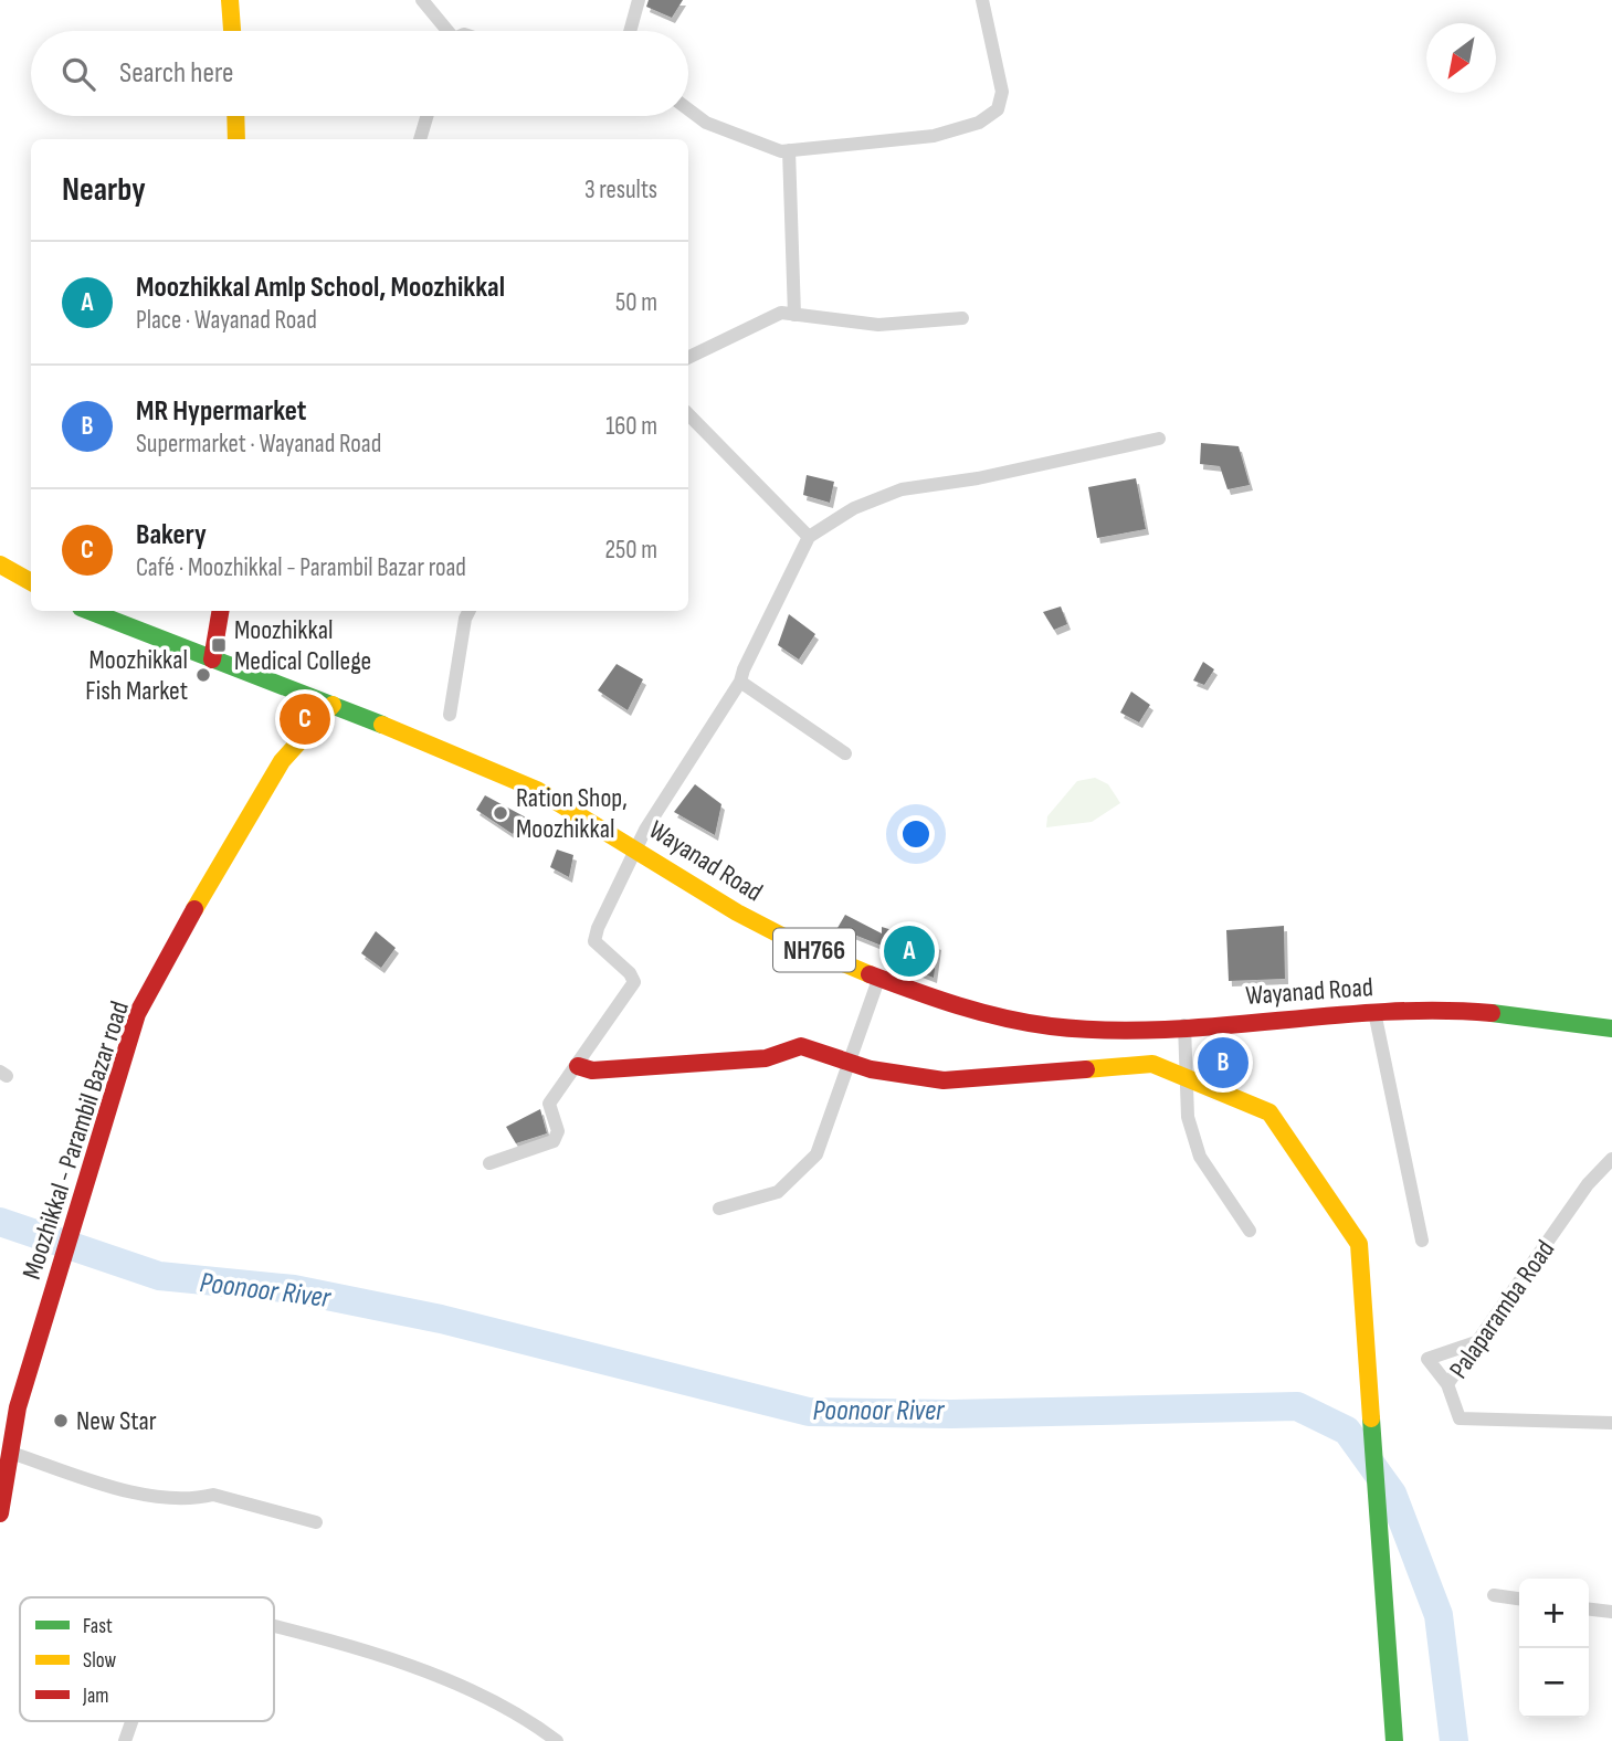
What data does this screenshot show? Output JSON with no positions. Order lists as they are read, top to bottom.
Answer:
{
  "streets": {
    "main road": ["Wayanad Road", "NH766", "Moozhikkal - Parambil Bazar road"],
    "street": ["Palaparamba Road"]
  },
  "crossings": [
    ["Wayanad Road", "Moozhikkal - Parambil Bazar road"]
  ],
  "water": ["Poonoor River"],
  "places": {
    "transit": ["Moozhikkal Medical College"],
    "other": ["Moozhikkal Fish Market", "Ration Shop, Moozhikkal", "New Star"]
  },
  "legend": ["Fast", "Slow", "Jam"],
  "north": "bottom left",
  "page": {
    "search": "Search here",
    "heading": ["Nearby", "3 results"],
    "list": [
      {
        "mark": "A",
        "name": "Moozhikkal Amlp School, Moozhikkal",
        "note": "Place · Wayanad Road",
        "value": "50 m"
      },
      {
        "mark": "B",
        "name": "MR Hypermarket",
        "note": "Supermarket · Wayanad Road",
        "value": "160 m"
      },
      {
        "mark": "C",
        "name": "Bakery",
        "note": "Café · Moozhikkal - Parambil Bazar road",
        "value": "250 m"
      }
    ],
    "pins": ["C", "A", "B"],
    "map_buttons": ["+", "−"]
  }
}
